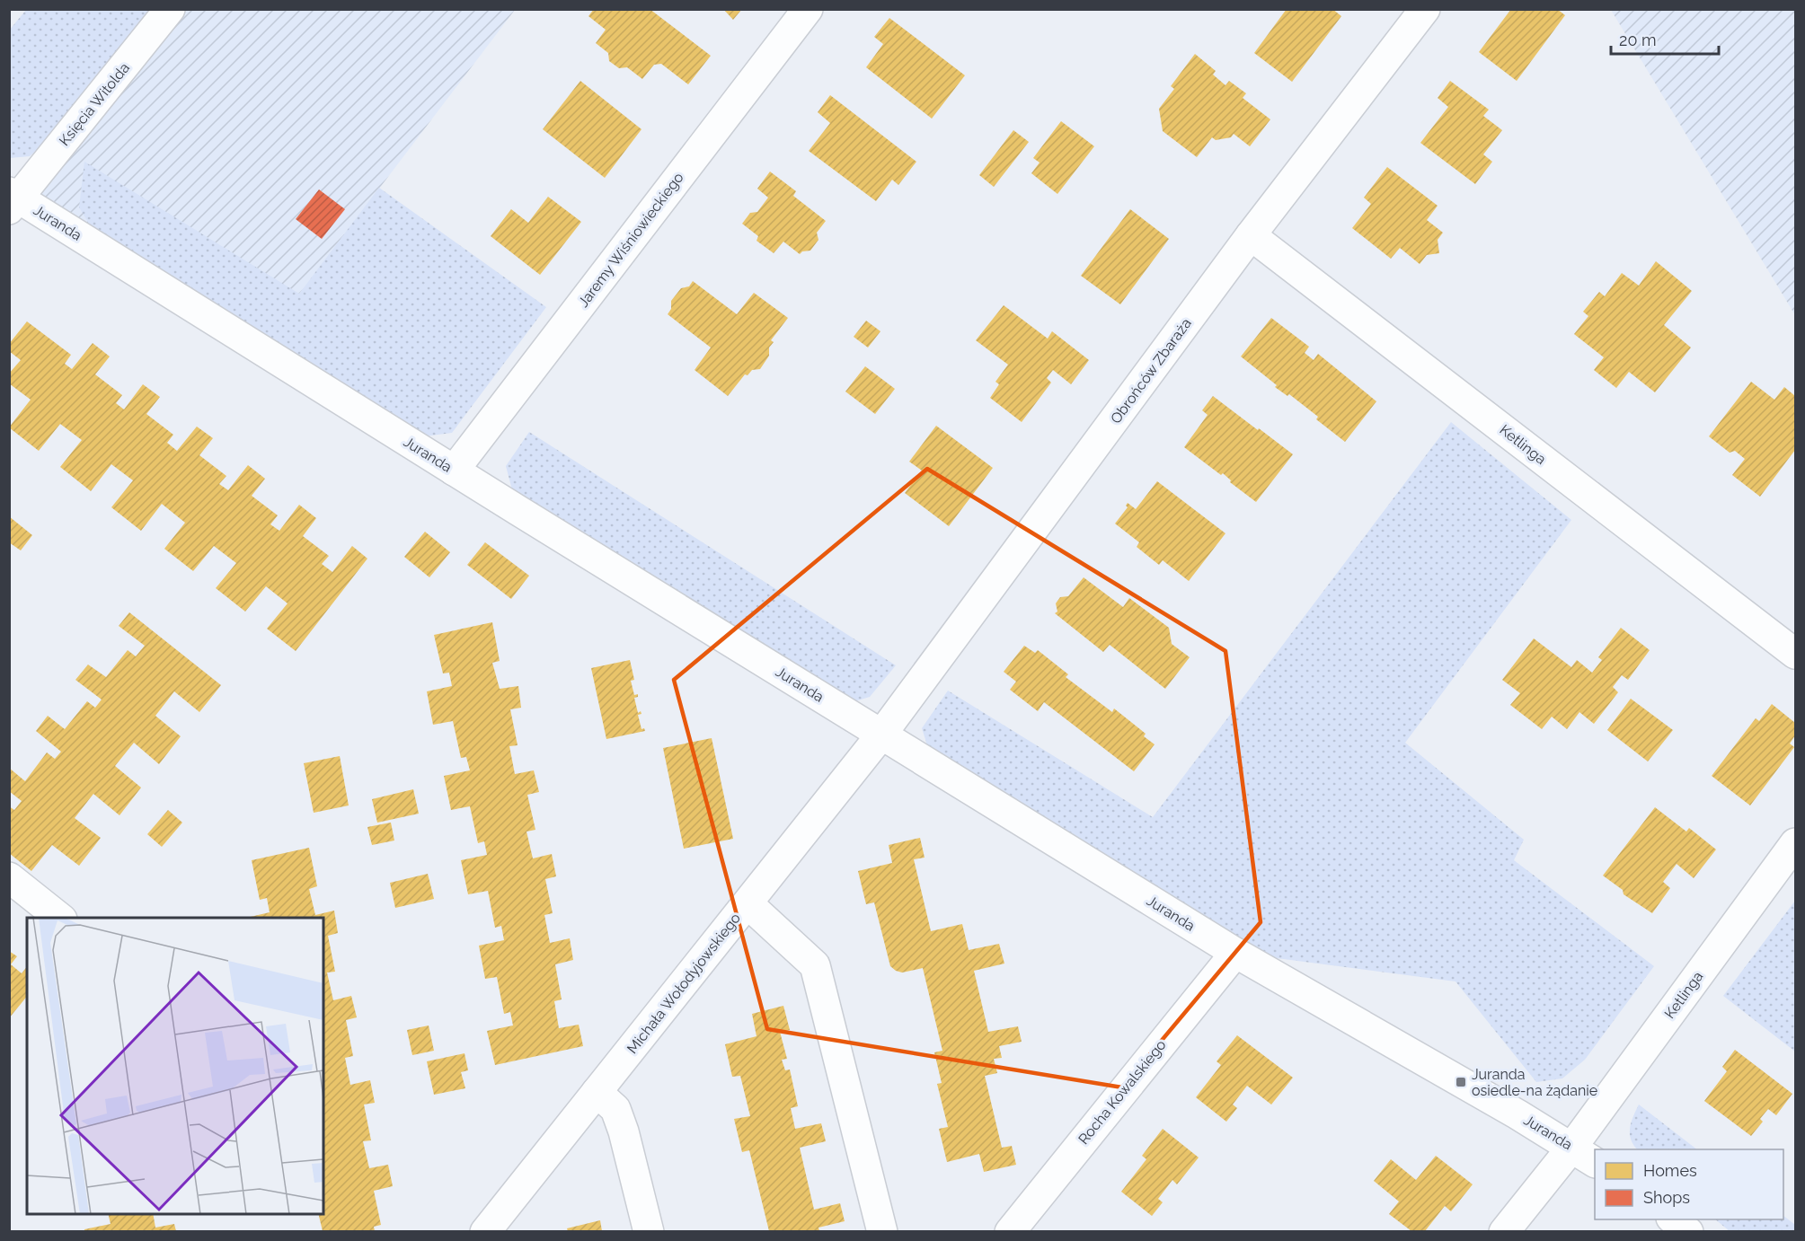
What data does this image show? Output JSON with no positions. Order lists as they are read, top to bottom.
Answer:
{
  "streets": {
    "street": [
      "Księcia Witolda",
      "Juranda",
      "Jaremy Wiśniowieckiego",
      "Obrońców Zbaraża",
      "Ketlinga",
      "Michała Wołodyjowskiego",
      "Rocha Kowalskiego"
    ]
  },
  "crossings": [
    ["Księcia Witolda", "Juranda"],
    ["Juranda", "Jaremy Wiśniowieckiego"],
    ["Juranda", "Obrońców Zbaraża"],
    ["Juranda", "Ketlinga"],
    ["Juranda", "Michała Wołodyjowskiego"],
    ["Juranda", "Rocha Kowalskiego"],
    ["Obrońców Zbaraża", "Ketlinga"],
    ["Obrońców Zbaraża", "Michała Wołodyjowskiego"]
  ],
  "places": {
    "transit": ["Juranda osiedle-na żądanie"]
  },
  "legend": ["Homes", "Shops"],
  "scale_bar": "20 m"
}
